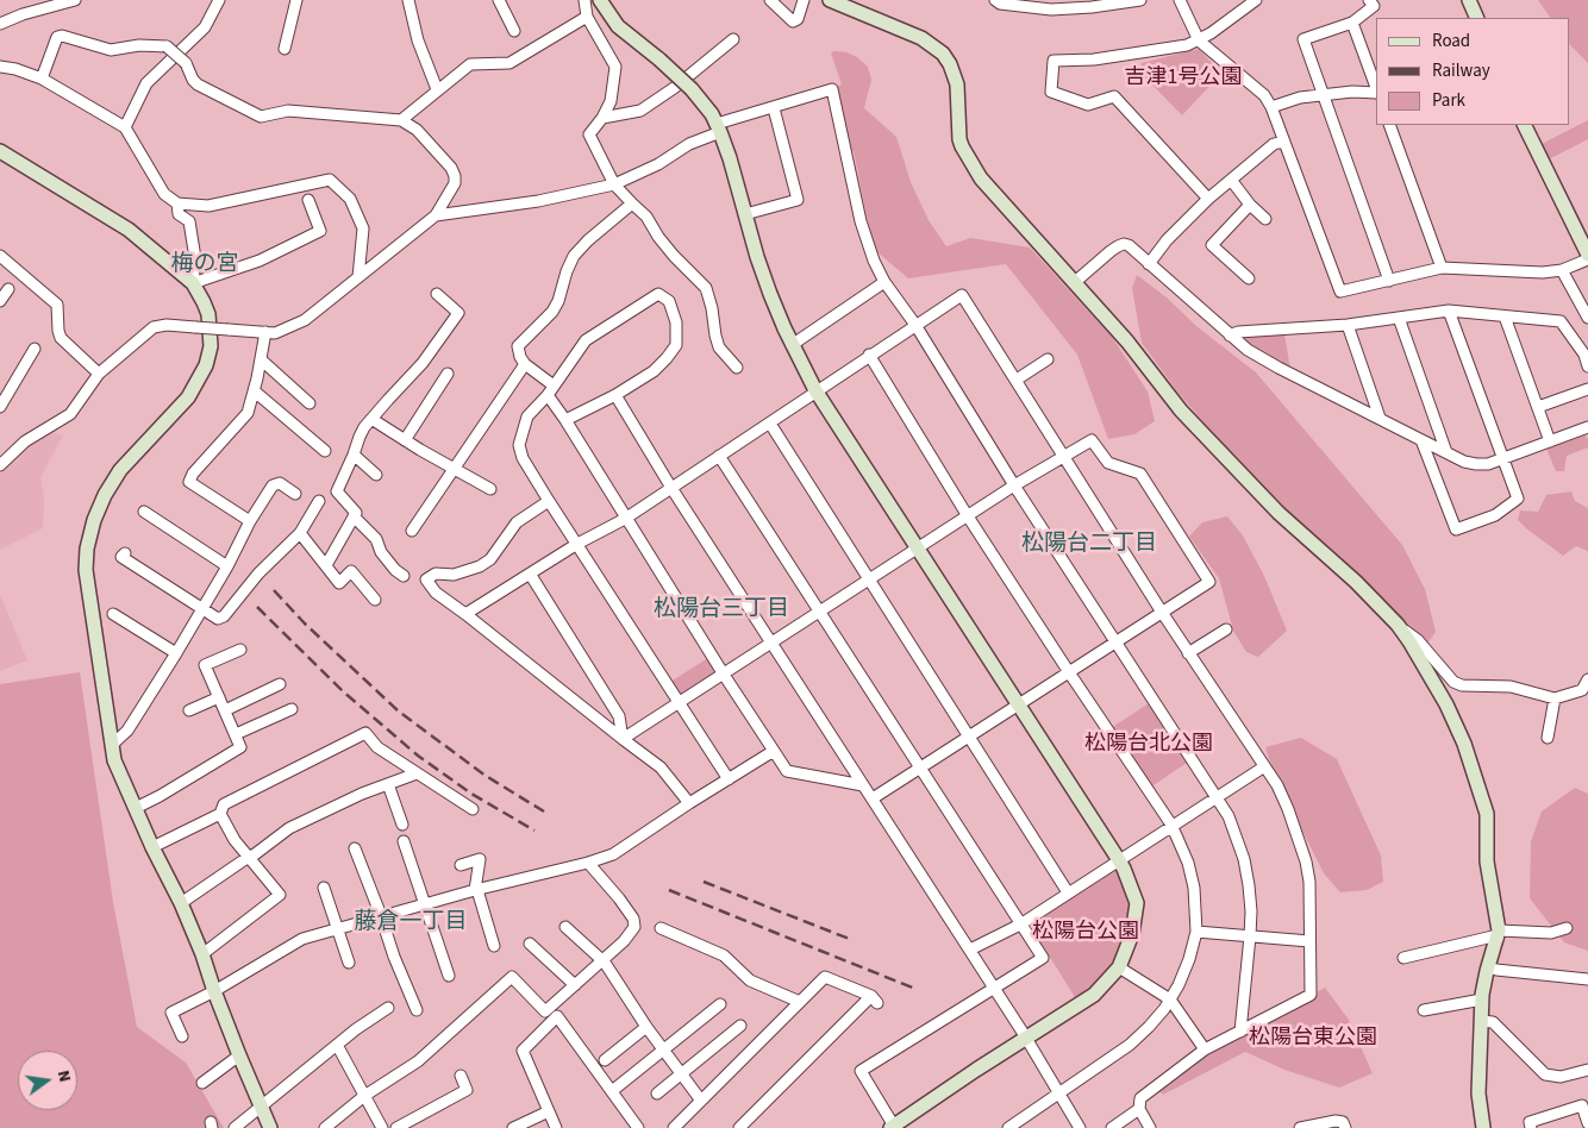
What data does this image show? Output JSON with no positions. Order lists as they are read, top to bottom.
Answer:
{
  "districts": [
    "梅の宮",
    "松陽台二丁目",
    "松陽台三丁目",
    "藤倉一丁目"
  ],
  "parks": [
    "吉津1号公園",
    "松陽台北公園",
    "松陽台公園",
    "松陽台東公園"
  ],
  "legend": ["Road", "Railway", "Park"],
  "north": "right"
}
